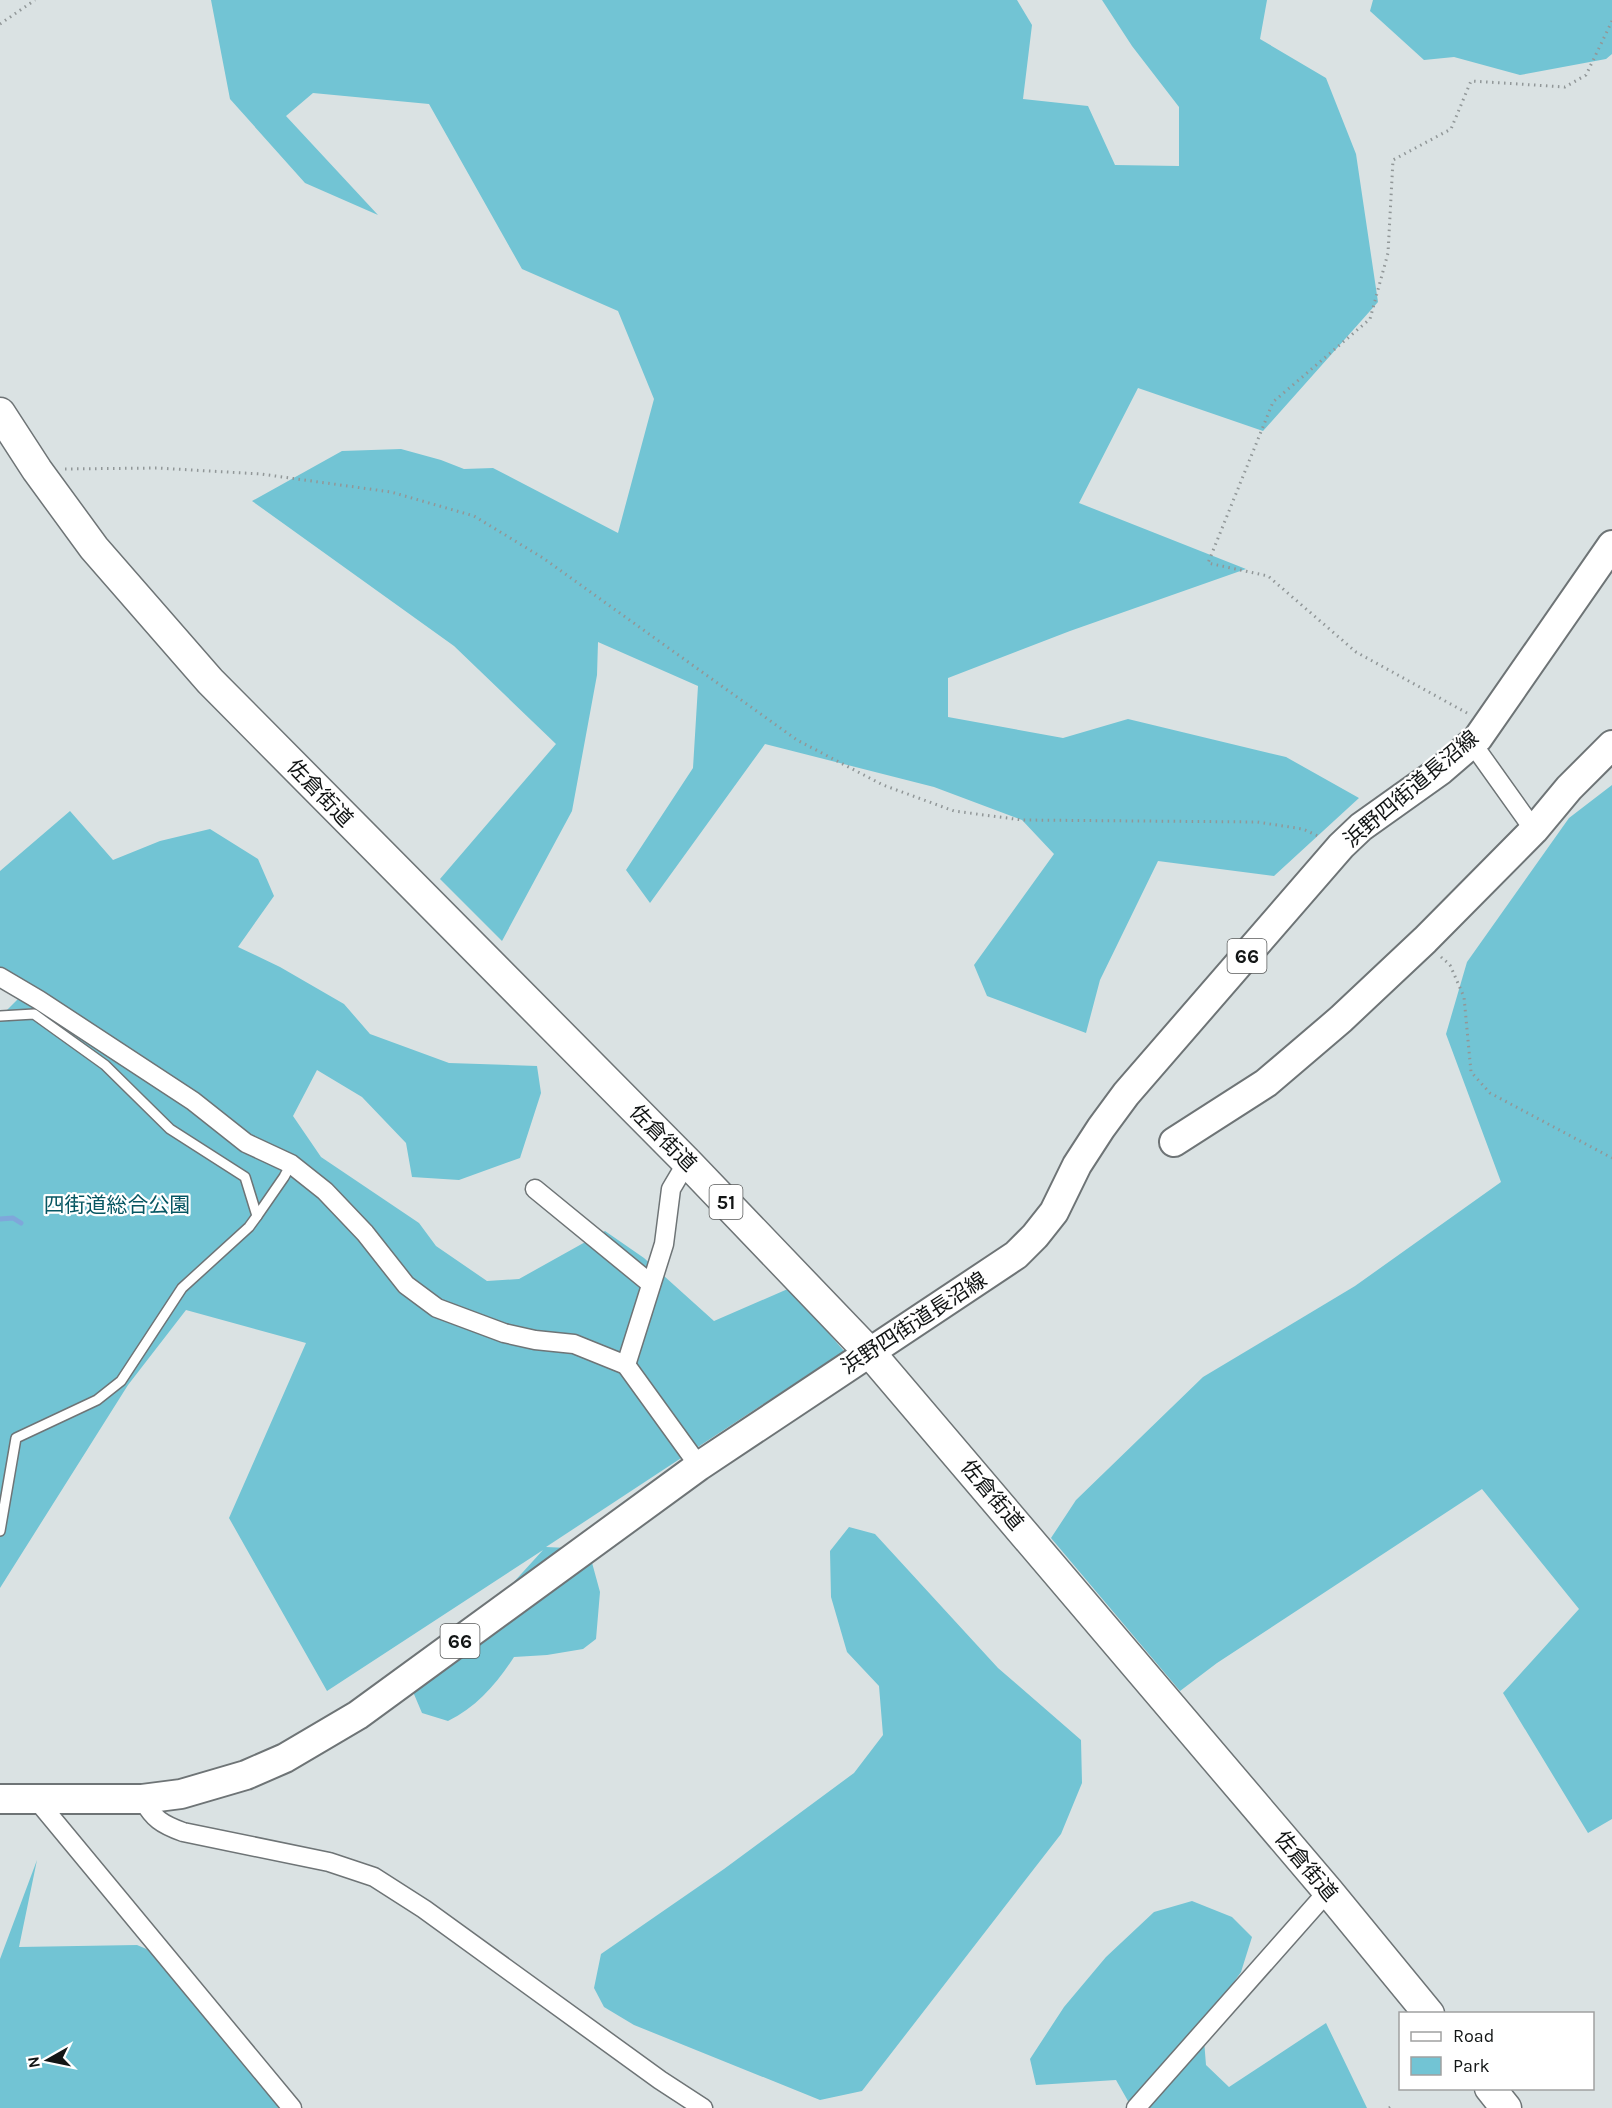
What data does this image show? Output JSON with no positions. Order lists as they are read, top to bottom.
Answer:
{
  "streets": {
    "highway": ["佐倉街道", "51"],
    "main road": ["浜野四街道長沼線", "66"]
  },
  "crossings": [
    ["浜野四街道長沼線", "佐倉街道"]
  ],
  "parks": ["四街道総合公園"],
  "legend": ["Road", "Park"],
  "north": "left"
}
